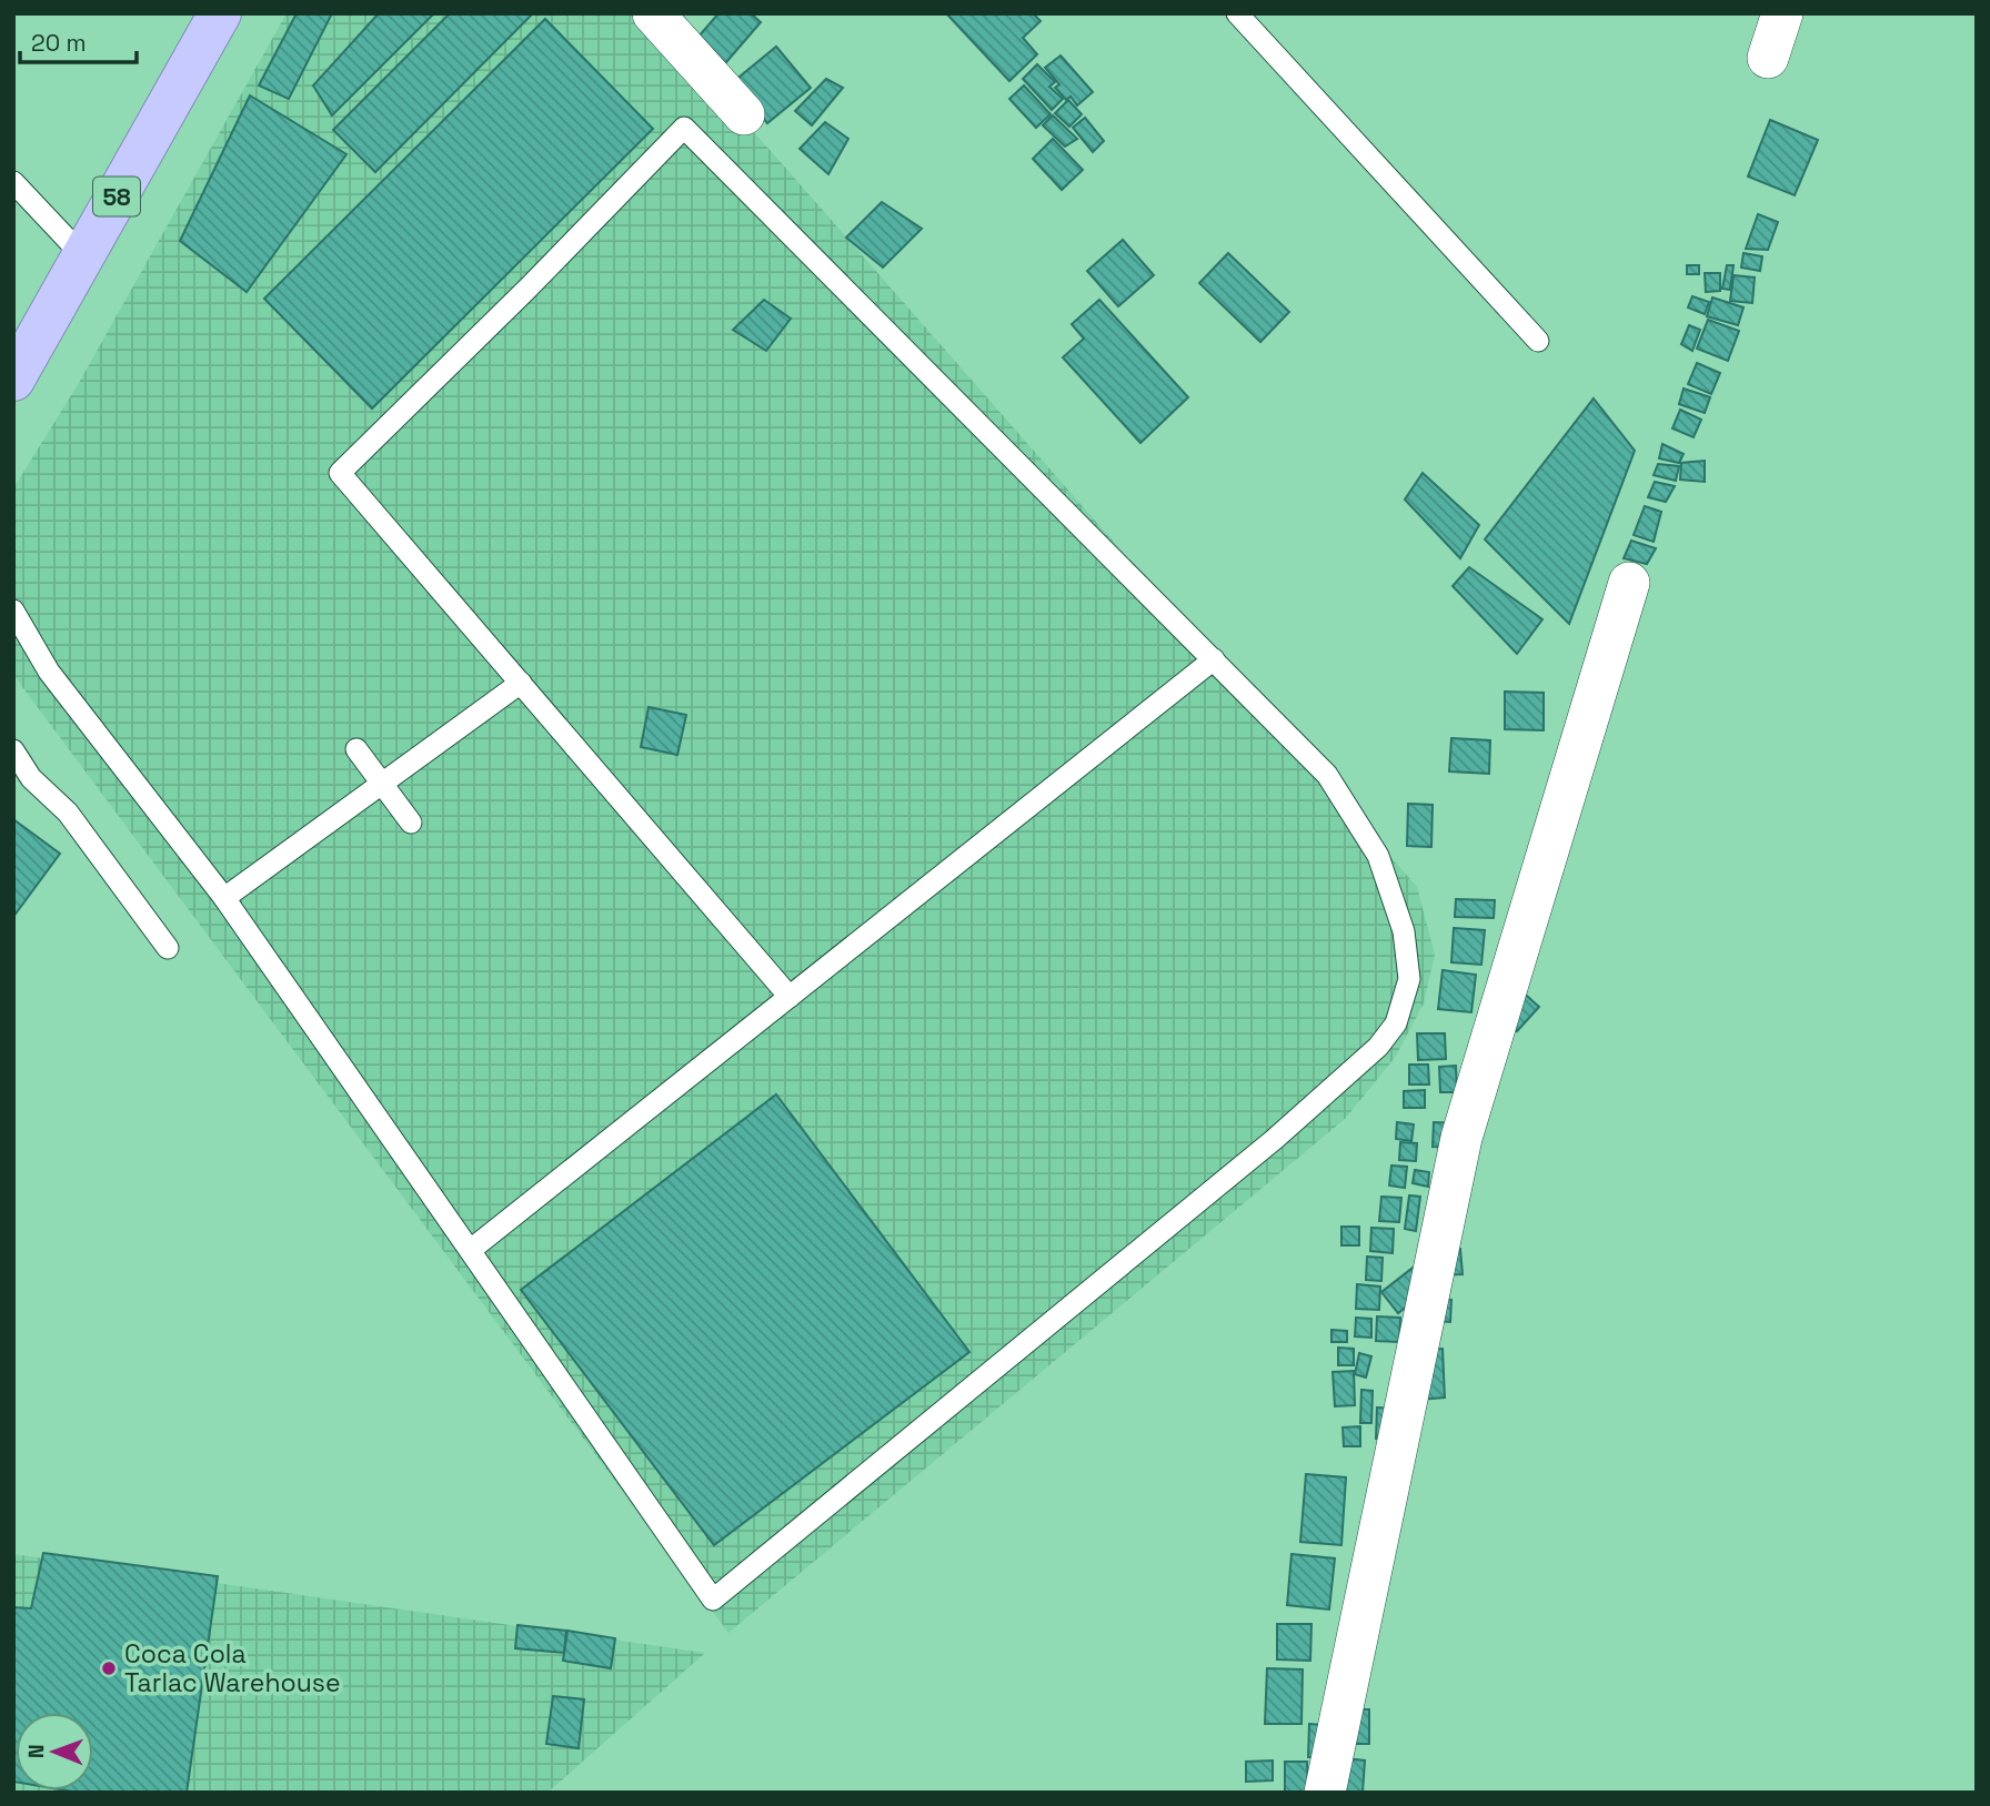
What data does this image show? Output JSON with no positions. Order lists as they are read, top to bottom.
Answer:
{
  "streets": {
    "highway": ["58"]
  },
  "places": ["Coca Cola Tarlac Warehouse"],
  "scale_bar": "20 m",
  "north": "left"
}
